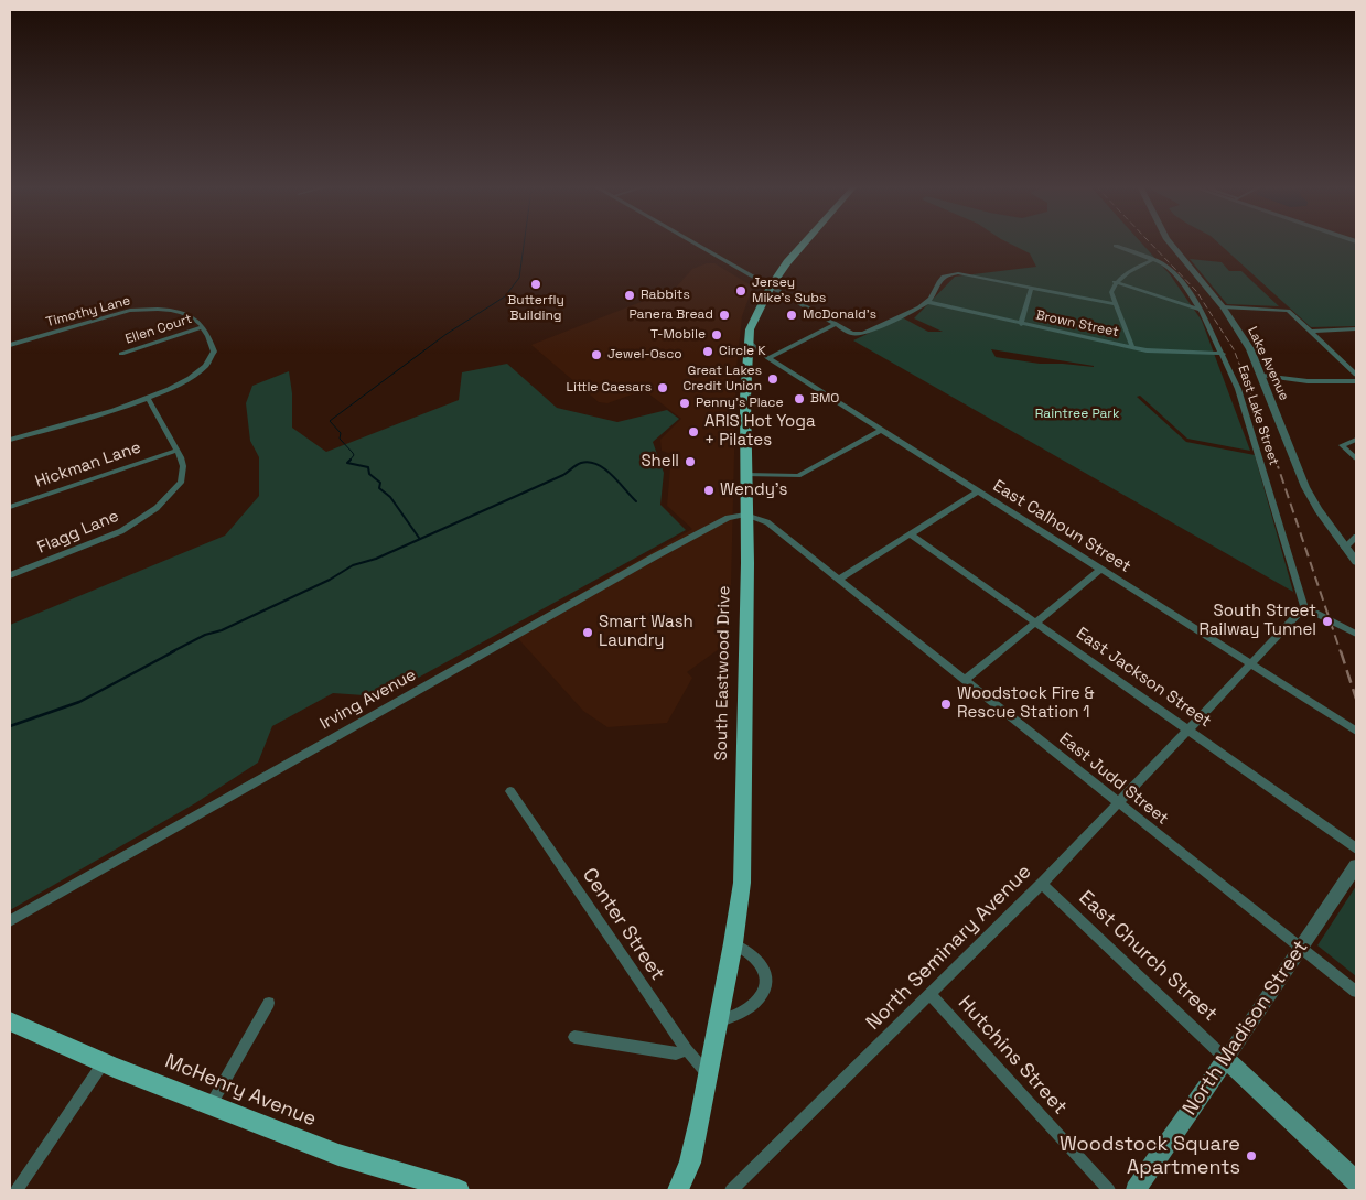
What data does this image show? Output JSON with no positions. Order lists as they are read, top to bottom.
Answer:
{
  "streets": {
    "main road": ["South Eastwood Drive", "North Madison Street", "McHenry Avenue"],
    "street": [
      "Timothy Lane",
      "Brown Street",
      "Ellen Court",
      "Lake Avenue",
      "East Lake Street",
      "Hickman Lane",
      "East Calhoun Street",
      "Flagg Lane",
      "East Jackson Street",
      "Irving Avenue",
      "East Judd Street",
      "Center Street",
      "North Seminary Avenue",
      "East Church Street",
      "Hutchins Street"
    ]
  },
  "crossings": [
    ["Timothy Lane", "Ellen Court"],
    ["Brown Street", "East Lake Street"],
    ["East Lake Street", "North Seminary Avenue"],
    ["Hickman Lane", "Flagg Lane"],
    ["East Calhoun Street", "South Eastwood Drive"],
    ["East Calhoun Street", "North Seminary Avenue"],
    ["South Eastwood Drive", "Irving Avenue"],
    ["South Eastwood Drive", "East Judd Street"],
    ["South Eastwood Drive", "Center Street"],
    ["East Jackson Street", "North Seminary Avenue"],
    ["Irving Avenue", "East Judd Street"],
    ["East Judd Street", "North Seminary Avenue"],
    ["East Judd Street", "North Madison Street"],
    ["North Seminary Avenue", "East Church Street"],
    ["North Seminary Avenue", "Hutchins Street"],
    ["East Church Street", "North Madison Street"]
  ],
  "parks": ["Raintree Park"],
  "places": [
    "Butterfly Building",
    "Jersey Mike's Subs",
    "Rabbits",
    "Panera Bread",
    "McDonald's",
    "T-Mobile",
    "Circle K",
    "Jewel-Osco",
    "Great Lakes Credit Union",
    "Little Caesars",
    "BMO",
    "Penny's Place",
    "ARIS Hot Yoga + Pilates",
    "Shell",
    "Wendy's",
    "South Street Railway Tunnel",
    "Smart Wash Laundry",
    "Woodstock Fire & Rescue Station 1",
    "Woodstock Square Apartments"
  ]
}
